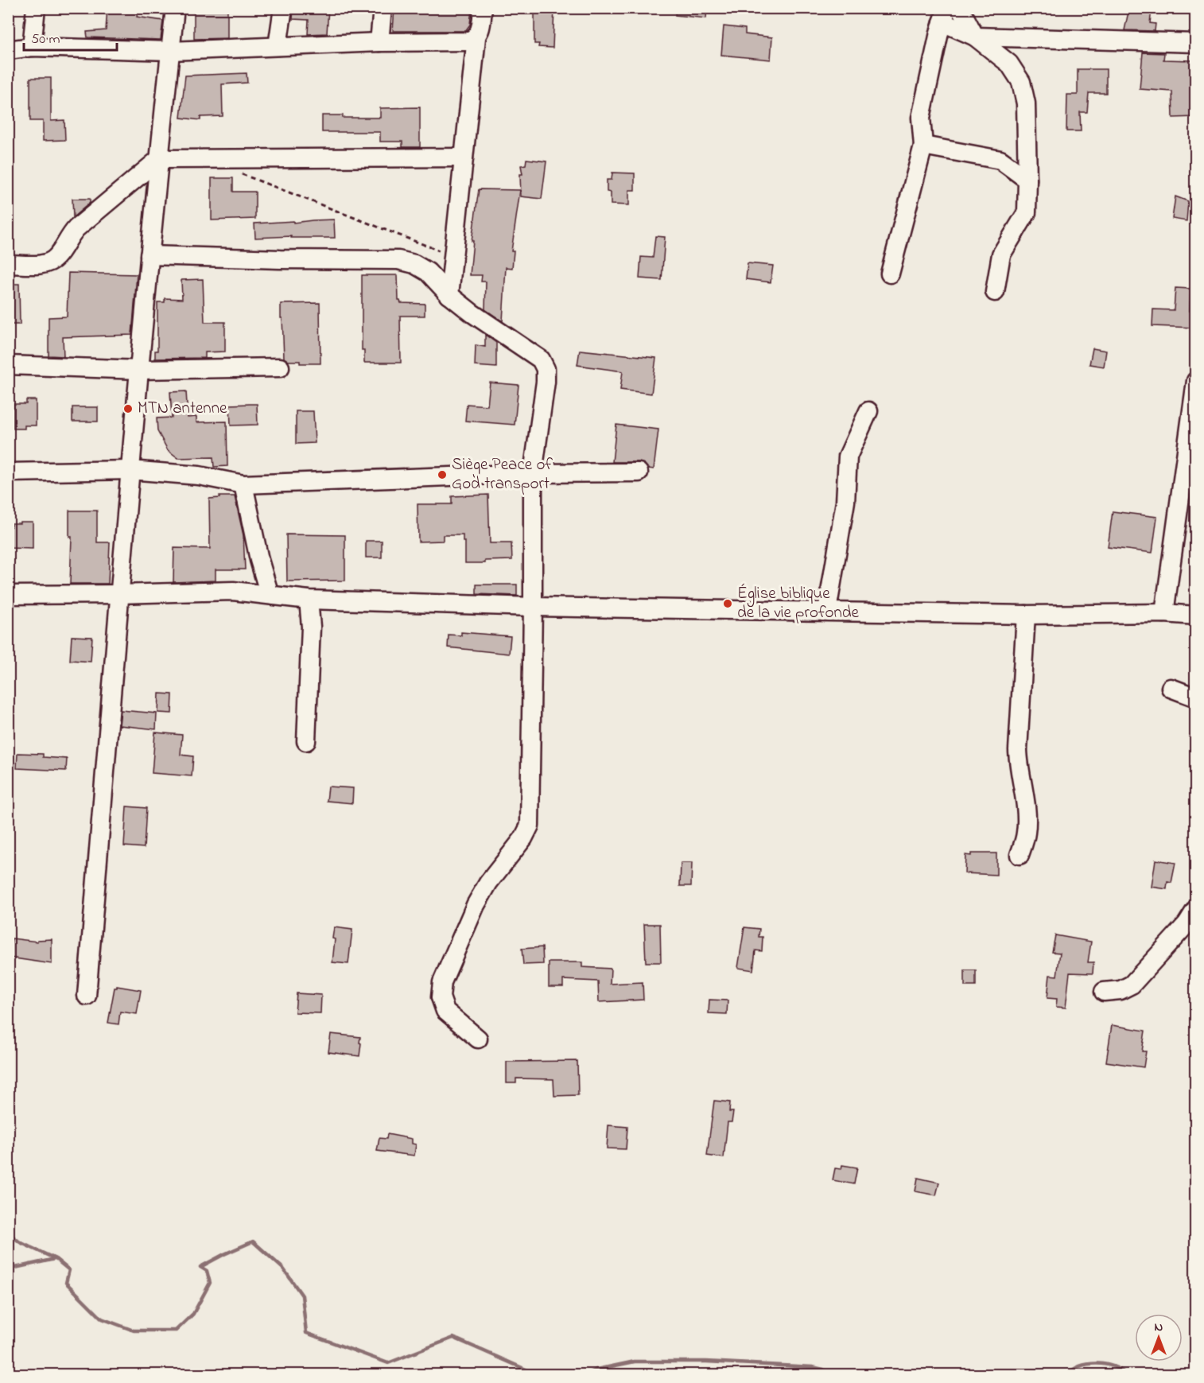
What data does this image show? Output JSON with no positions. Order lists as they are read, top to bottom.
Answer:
{
  "places": ["MTN antenne", "Siège Peace of God transport", "Église biblique de la vie profonde"],
  "scale_bar": "50 m",
  "north": "top"
}
